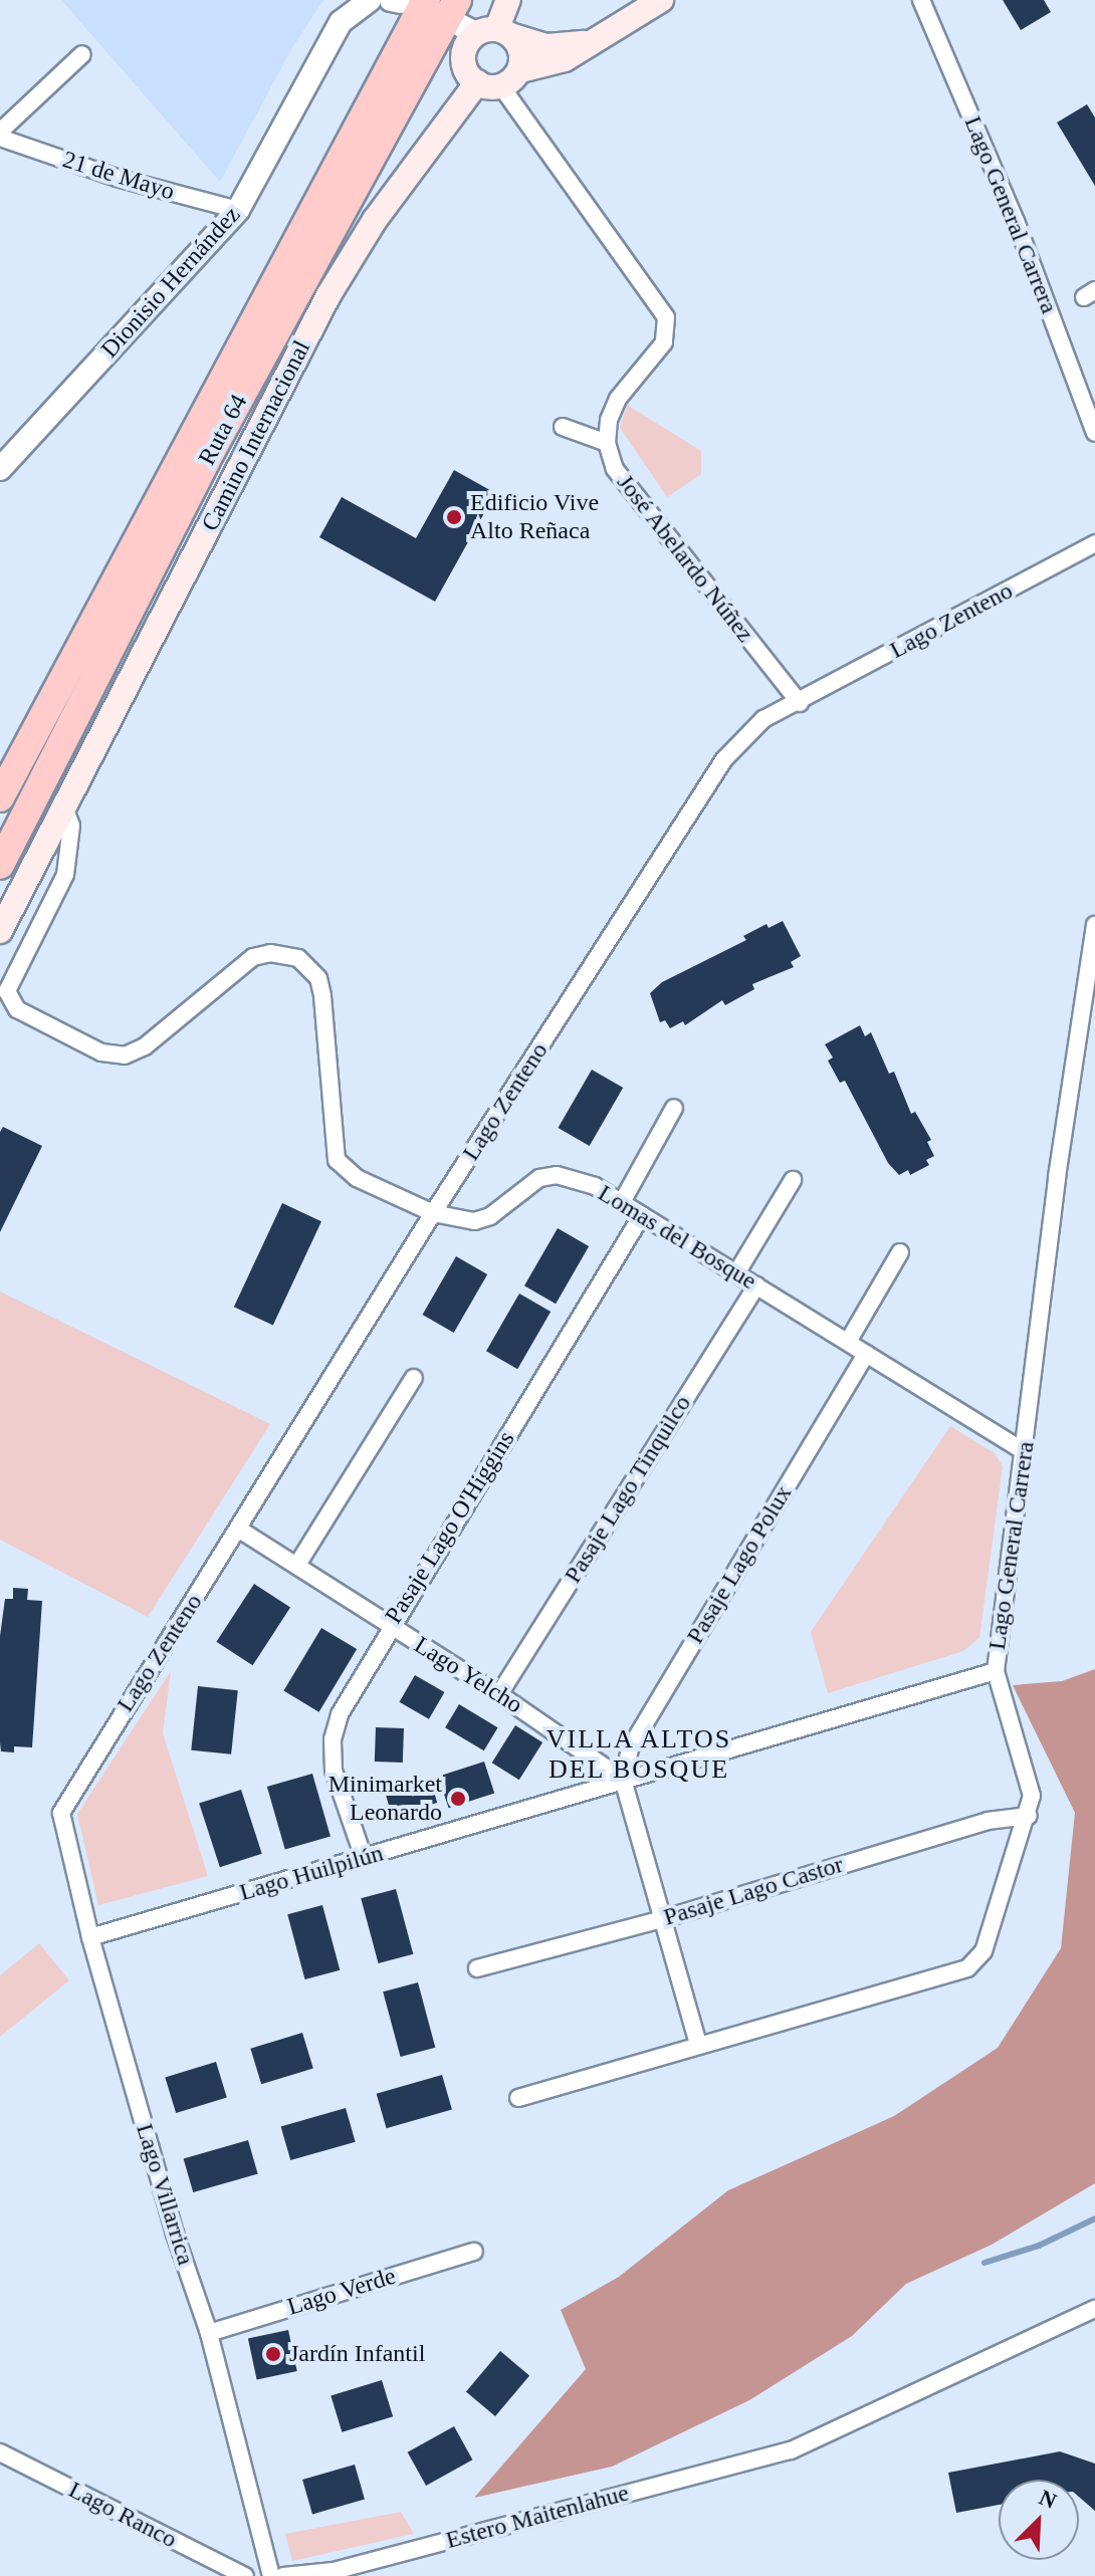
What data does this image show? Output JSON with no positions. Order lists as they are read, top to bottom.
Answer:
{
  "streets": {
    "highway": ["Ruta 64"],
    "main road": ["Camino Internacional"],
    "street": [
      "21 de Mayo",
      "Lago General Carrera",
      "Dionisio Hernández",
      "José Abelardo Núñez",
      "Lago Zenteno",
      "Lomas del Bosque",
      "Pasaje Lago Tinquilco",
      "Pasaje Lago O'Higgins",
      "Pasaje Lago Polux",
      "Lago Yelcho",
      "Lago Huilpilún",
      "Pasaje Lago Castor",
      "Lago Villarrica",
      "Lago Verde",
      "Lago Ranco",
      "Estero Maitenlahue"
    ]
  },
  "crossings": [
    ["21 de Mayo", "Dionisio Hernández"],
    ["Lago General Carrera", "Lomas del Bosque"],
    ["Lago General Carrera", "Lago Huilpilún"],
    ["Lago General Carrera", "Pasaje Lago Castor"],
    ["Camino Internacional", "Lomas del Bosque"],
    ["José Abelardo Núñez", "Lago Zenteno"],
    ["Lago Zenteno", "Lomas del Bosque"],
    ["Lago Zenteno", "Lago Yelcho"],
    ["Lago Zenteno", "Lago Villarrica"],
    ["Lomas del Bosque", "Pasaje Lago Tinquilco"],
    ["Lomas del Bosque", "Pasaje Lago O'Higgins"],
    ["Lomas del Bosque", "Pasaje Lago Polux"],
    ["Pasaje Lago Tinquilco", "Lago Yelcho"],
    ["Pasaje Lago O'Higgins", "Lago Yelcho"],
    ["Pasaje Lago O'Higgins", "Lago Huilpilún"],
    ["Pasaje Lago Polux", "Lago Yelcho"],
    ["Pasaje Lago Polux", "Lago Huilpilún"],
    ["Lago Yelcho", "Lago Huilpilún"],
    ["Lago Huilpilún", "Lago Villarrica"],
    ["Lago Villarrica", "Lago Verde"]
  ],
  "districts": ["VILLA ALTOS DEL BOSQUE"],
  "places": ["Edificio Vive Alto Reñaca", "Minimarket Leonardo", "Jardín Infantil"],
  "north": "top right"
}
